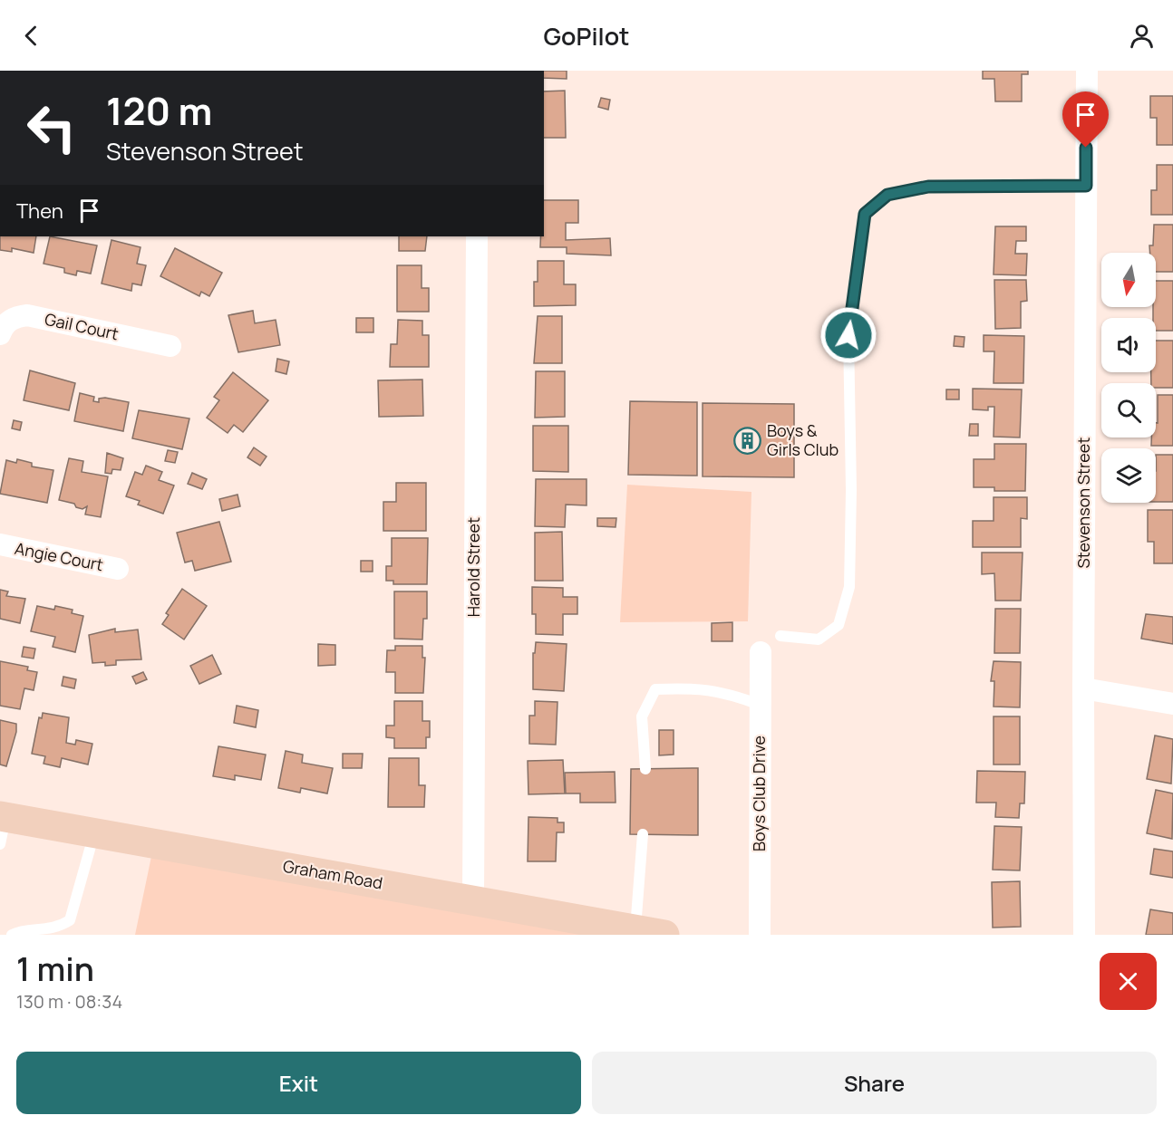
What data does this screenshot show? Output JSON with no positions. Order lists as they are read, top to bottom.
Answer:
{
  "streets": {
    "main road": ["Graham Road"],
    "street": [
      "Gail Court",
      "Stevenson Street",
      "Angie Court",
      "Harold Street",
      "Boys Club Drive"
    ]
  },
  "crossings": [
    ["Harold Street", "Graham Road"]
  ],
  "places": {
    "building": ["Boys & Girls Club"]
  },
  "north": "bottom",
  "page": {
    "header": "GoPilot",
    "turn": ["120 m", "Stevenson Street"],
    "then": "Then",
    "heading": ["1 min", "130 m · 08:34"],
    "buttons": ["Exit", "Share"]
  }
}
